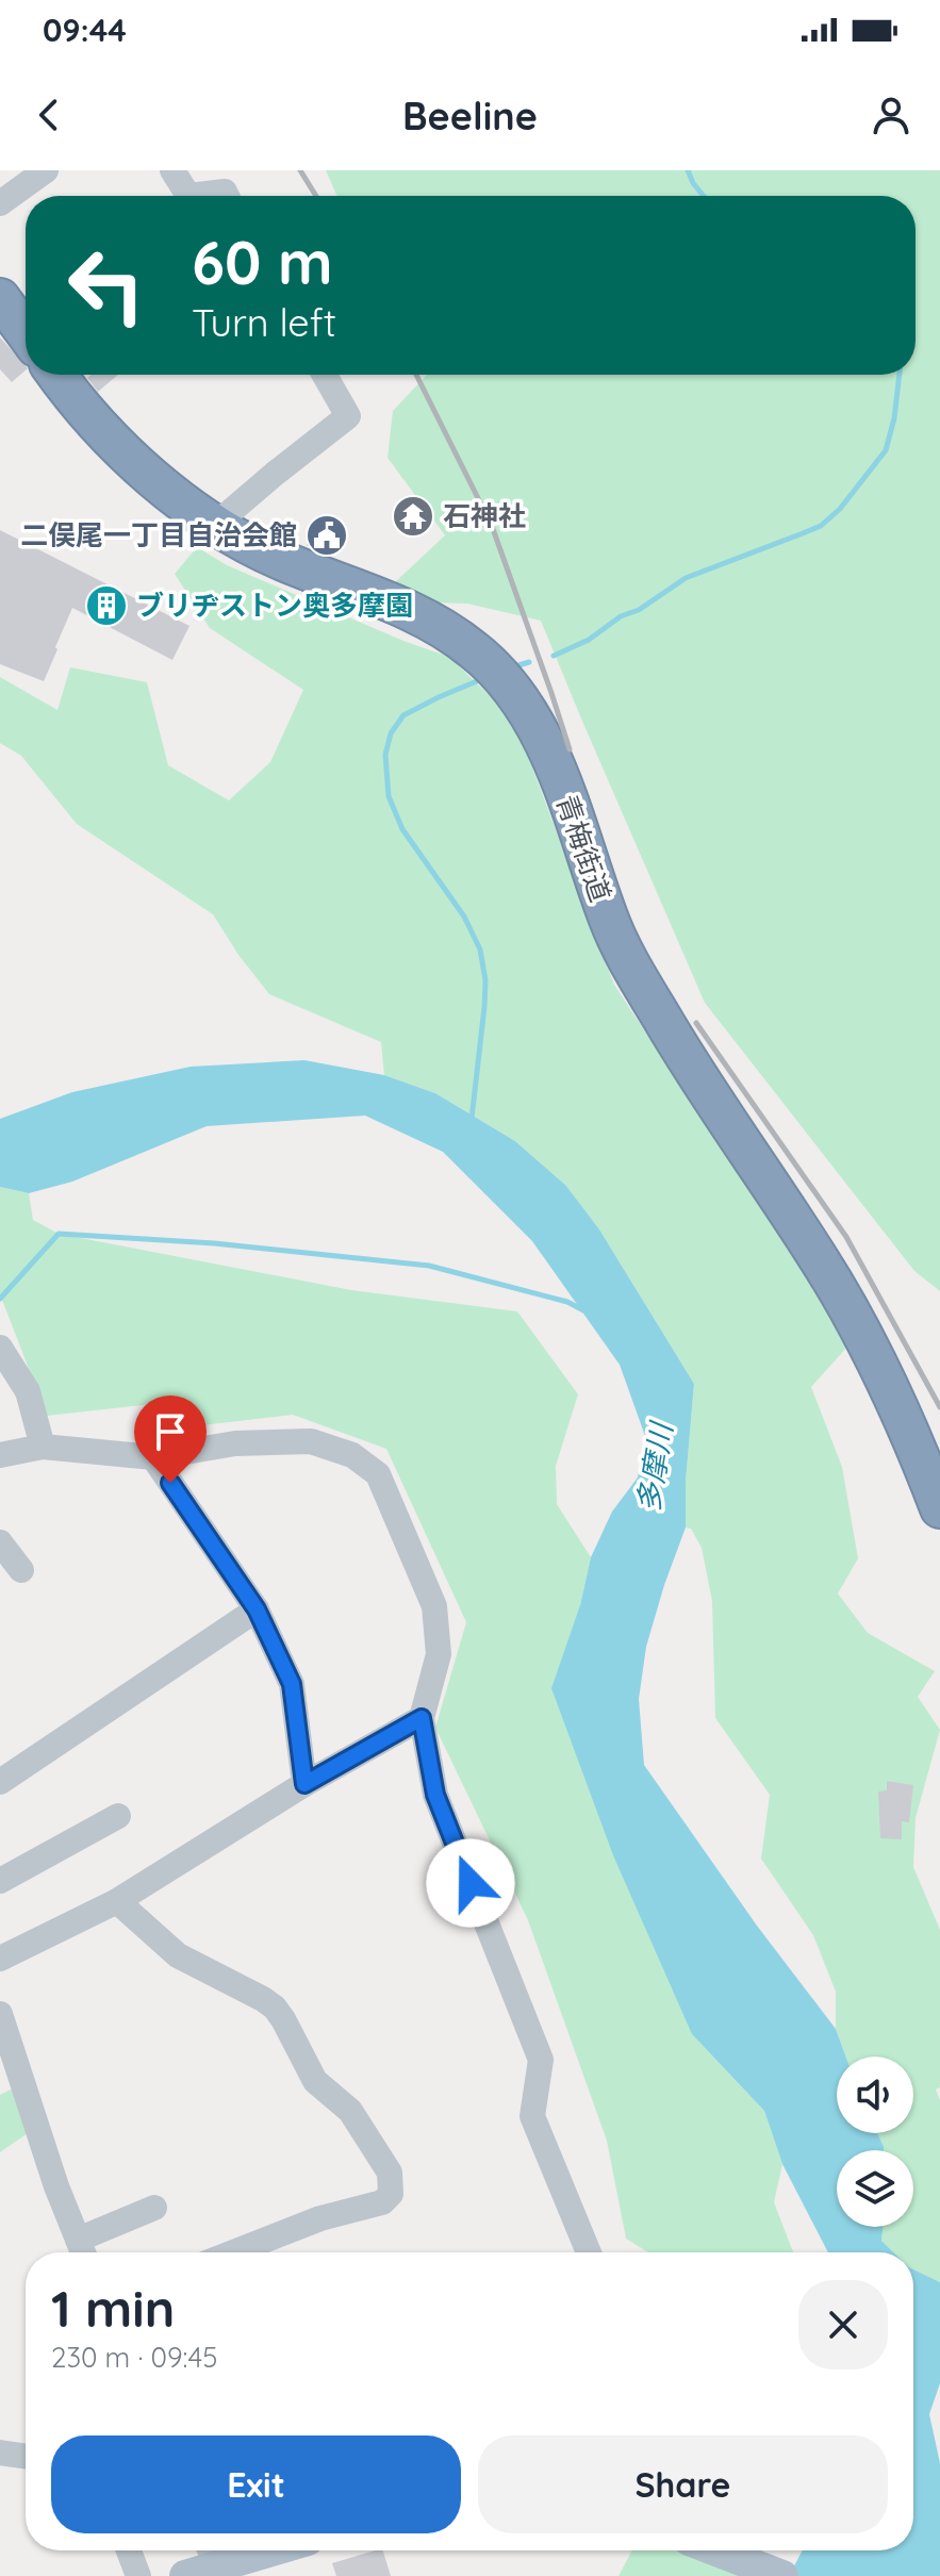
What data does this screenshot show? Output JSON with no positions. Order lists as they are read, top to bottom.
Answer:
{
  "streets": {
    "highway": ["青梅街道"]
  },
  "water": ["多摩川"],
  "places": {
    "temple": ["石神社"],
    "public building": ["二俣尾一丁目自治会館"],
    "building": ["ブリヂストン奥多摩園"]
  },
  "page": {
    "status": "09:44",
    "header": "Beeline",
    "turn": ["60 m", "Turn left"],
    "heading": ["1 min", "230 m · 09:45"],
    "buttons": ["Exit", "Share"]
  }
}
